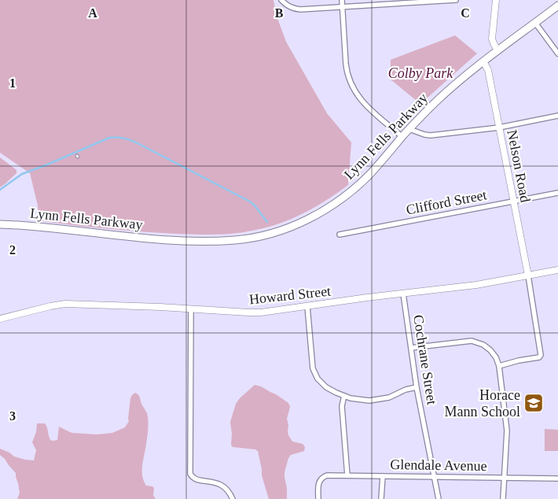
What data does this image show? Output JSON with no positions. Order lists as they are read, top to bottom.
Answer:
{
  "streets": {
    "main road": ["Lynn Fells Parkway"],
    "street": [
      "Nelson Road",
      "Clifford Street",
      "Howard Street",
      "Cochrane Street",
      "Glendale Avenue"
    ]
  },
  "crossings": [
    ["Lynn Fells Parkway", "Nelson Road"],
    ["Nelson Road", "Clifford Street"],
    ["Nelson Road", "Howard Street"],
    ["Howard Street", "Cochrane Street"],
    ["Cochrane Street", "Glendale Avenue"]
  ],
  "parks": ["Colby Park"],
  "places": {
    "school or university": ["Horace Mann School"]
  },
  "grid": {
    "columns": ["A", "B", "C"],
    "rows": ["1", "2", "3"]
  }
}
